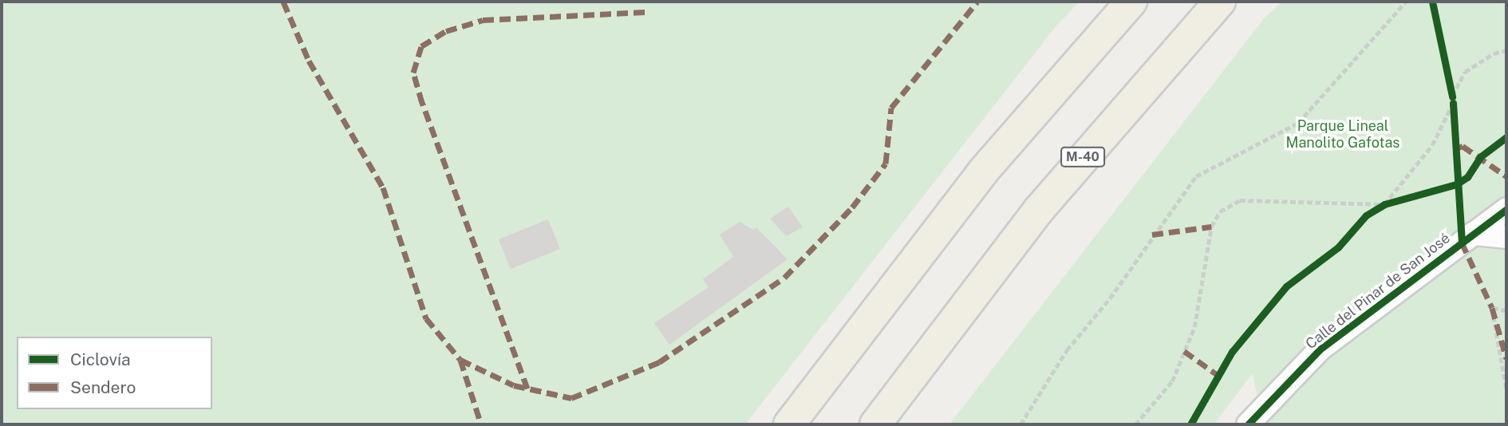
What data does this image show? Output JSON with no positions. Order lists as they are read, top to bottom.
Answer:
{
  "streets": {
    "highway": ["M-40"],
    "street": ["Calle del Pinar de San José"]
  },
  "parks": ["Parque Lineal Manolito Gafotas"],
  "legend": ["Ciclovía", "Sendero"]
}
